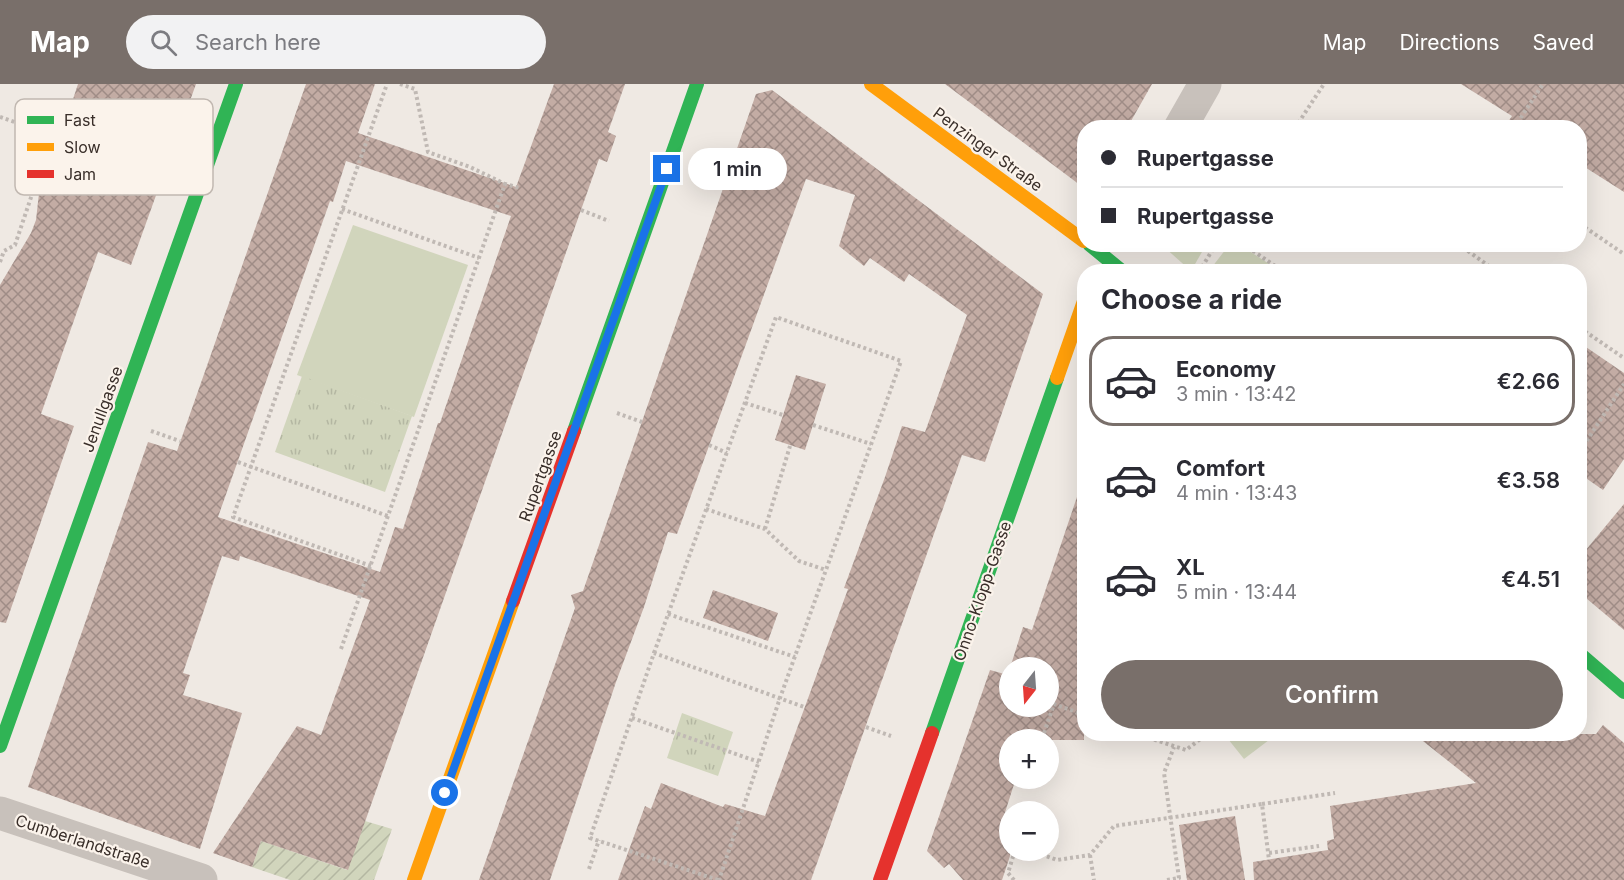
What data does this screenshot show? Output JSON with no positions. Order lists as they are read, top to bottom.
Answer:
{
  "streets": {
    "street": [
      "Penzinger Straße",
      "Jenullgasse",
      "Rupertgasse",
      "Onno-Klopp-Gasse",
      "Cumberlandstraße"
    ]
  },
  "legend": ["Fast", "Slow", "Jam"],
  "north": "bottom",
  "page": {
    "header": "Map",
    "search": "Search here",
    "nav": ["Map", "Directions", "Saved"],
    "banner": ["Rupertgasse", "Rupertgasse"],
    "bubble": "1 min",
    "heading": "Choose a ride",
    "list": [
      {
        "name": "Economy",
        "note": "3 min · 13:42",
        "value": "€2.66"
      },
      {
        "name": "Comfort",
        "note": "4 min · 13:43",
        "value": "€3.58"
      },
      {
        "name": "XL",
        "note": "5 min · 13:44",
        "value": "€4.51"
      }
    ],
    "buttons": "Confirm",
    "map_buttons": ["+", "−"]
  }
}
